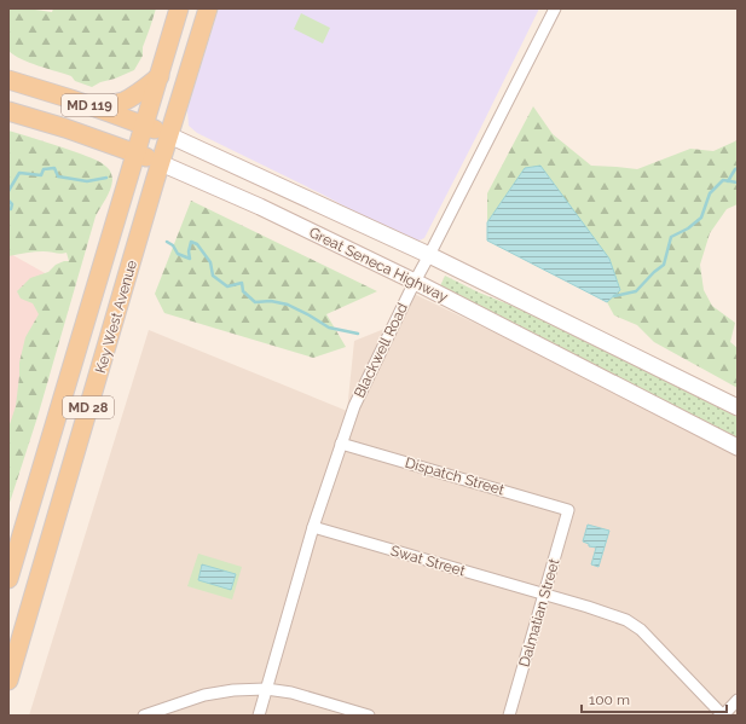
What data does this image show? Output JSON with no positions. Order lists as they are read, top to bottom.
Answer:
{
  "streets": {
    "main road": [
      "MD 119",
      "Great Seneca Highway",
      "Key West Avenue",
      "MD 28"
    ],
    "street": [
      "Blackwell Road",
      "Dispatch Street",
      "Swat Street",
      "Dalmatian Street"
    ]
  },
  "crossings": [
    ["Great Seneca Highway", "Key West Avenue"],
    ["Great Seneca Highway", "Blackwell Road"],
    ["Blackwell Road", "Dispatch Street"],
    ["Blackwell Road", "Swat Street"],
    ["Dispatch Street", "Dalmatian Street"],
    ["Swat Street", "Dalmatian Street"]
  ],
  "scale_bar": "100 m"
}
